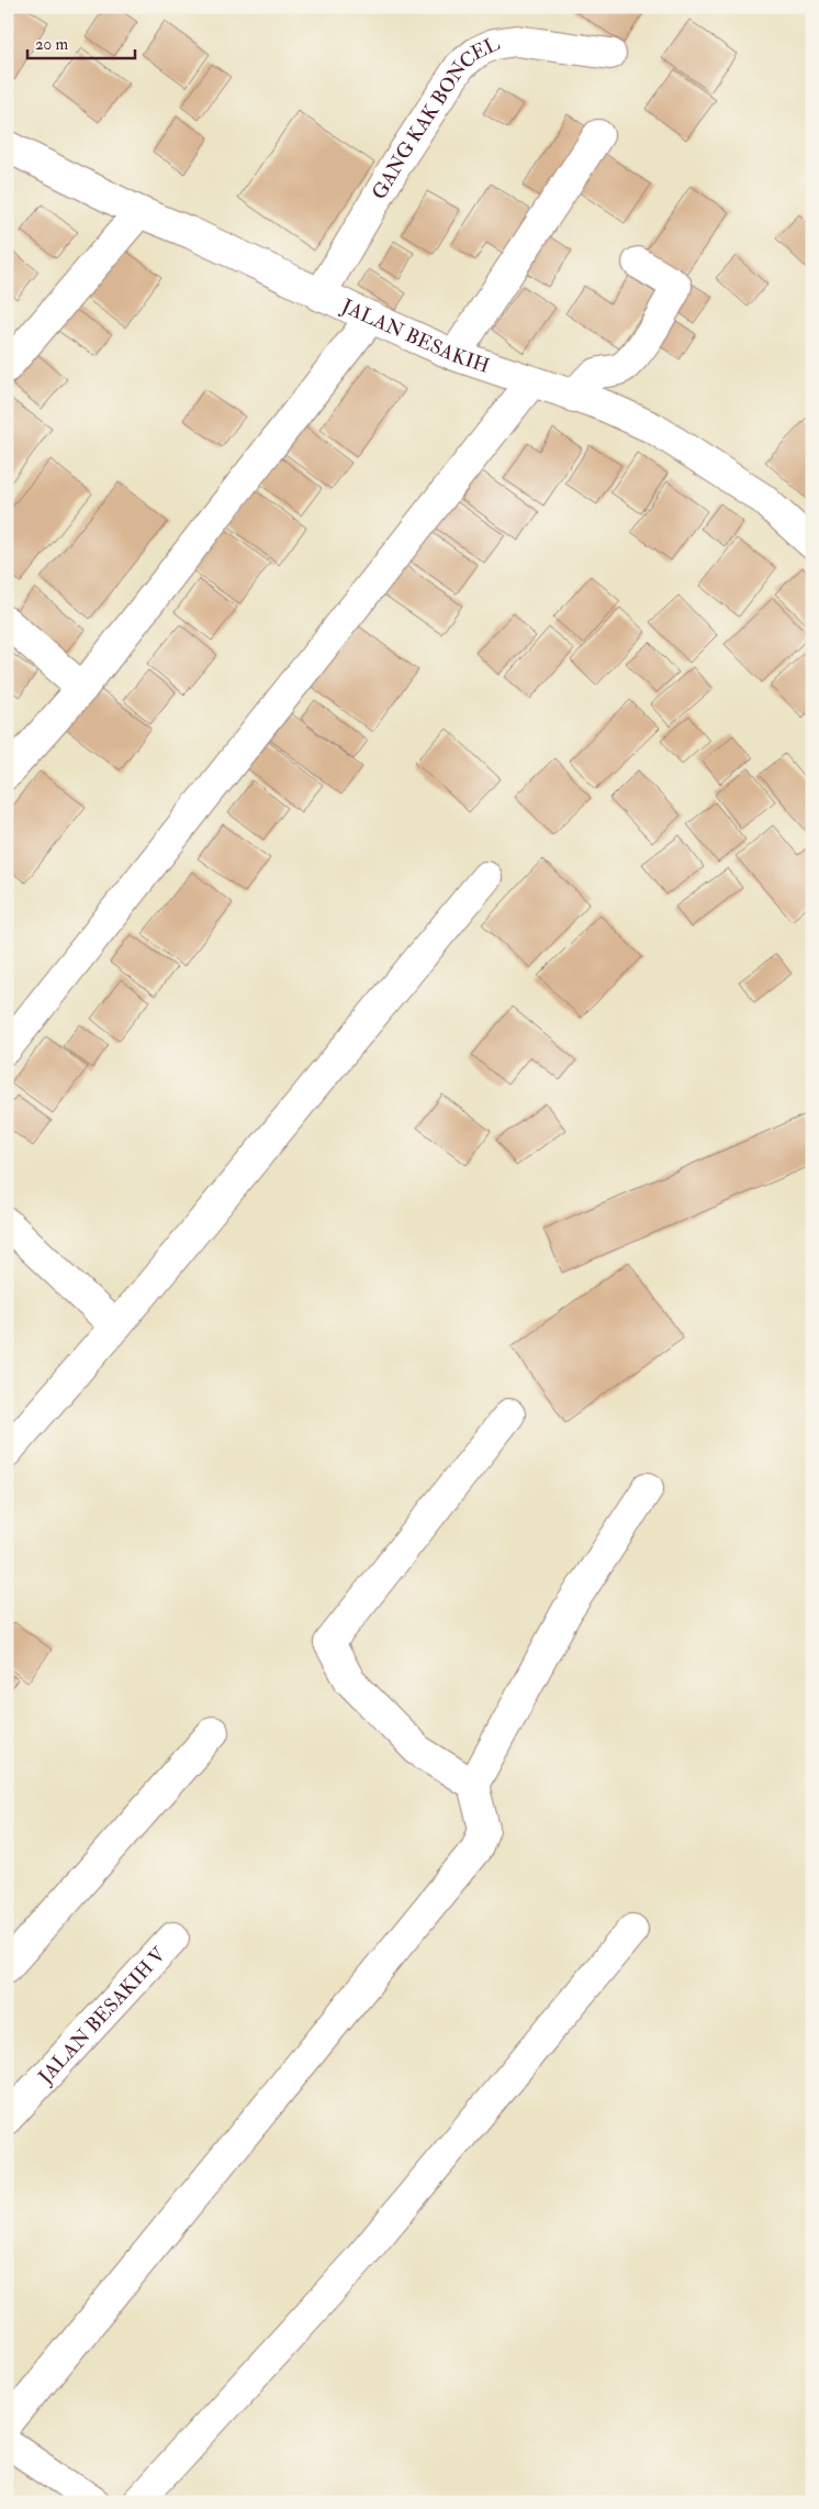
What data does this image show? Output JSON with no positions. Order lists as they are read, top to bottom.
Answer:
{
  "streets": {
    "street": ["GANG KAK BONCEL", "JALAN BESAKIH", "JALAN BESAKIH V"]
  },
  "crossings": [
    ["GANG KAK BONCEL", "JALAN BESAKIH"]
  ],
  "scale_bar": "20 m"
}
